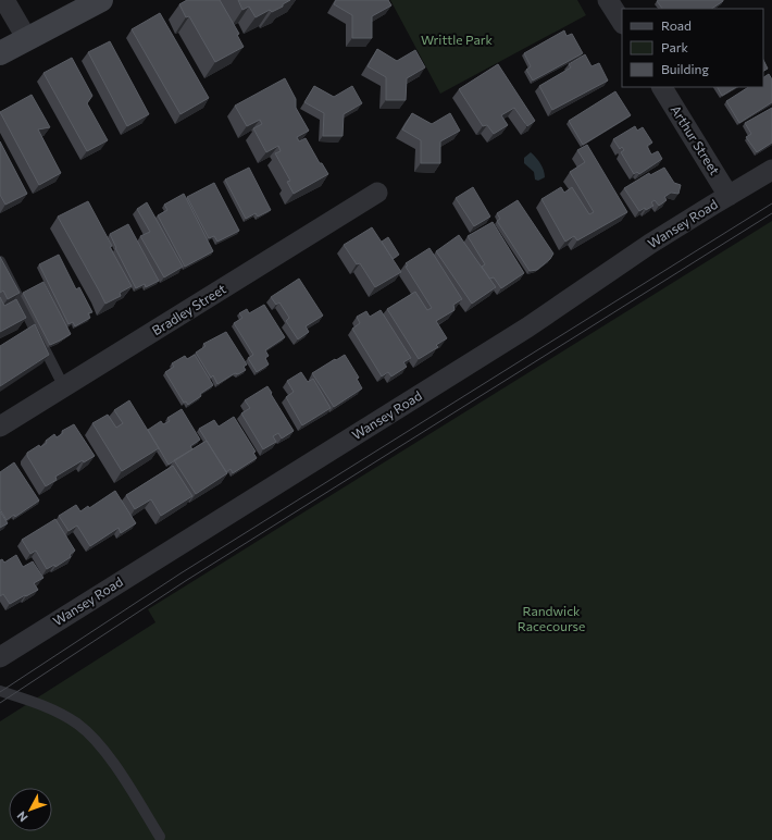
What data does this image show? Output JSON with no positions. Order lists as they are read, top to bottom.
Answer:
{
  "streets": {
    "street": ["Arthur Street", "Wansey Road", "Bradley Street"]
  },
  "crossings": [
    ["Arthur Street", "Wansey Road"]
  ],
  "parks": ["Writtle Park", "Randwick Racecourse"],
  "legend": ["Road", "Park", "Building"],
  "north": "bottom left"
}
